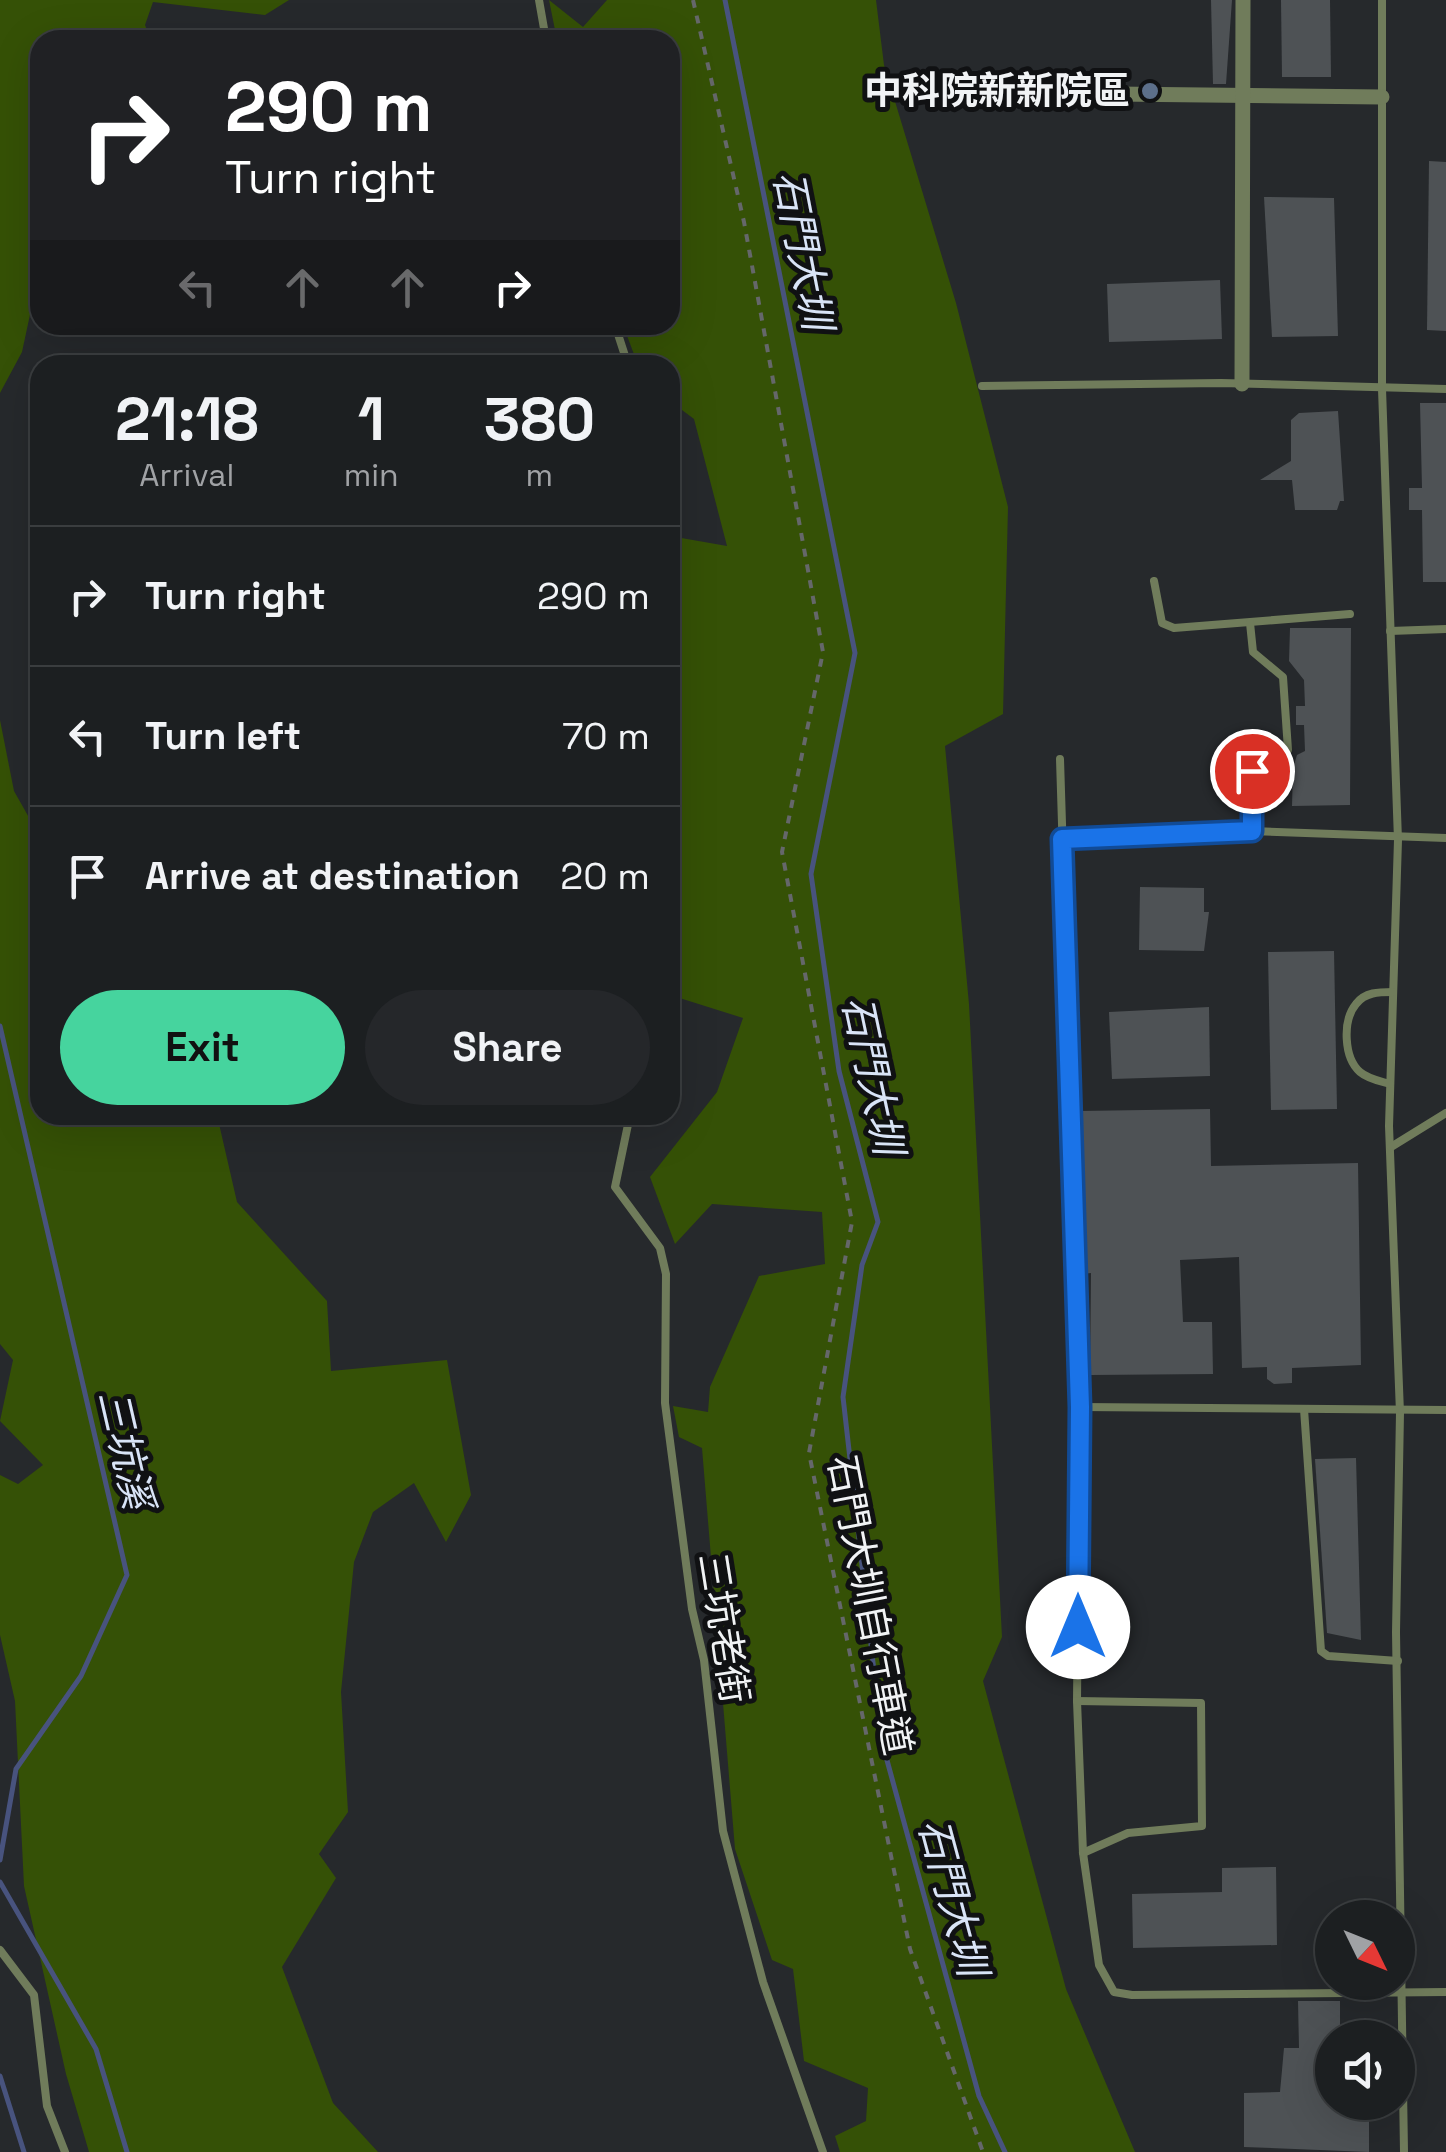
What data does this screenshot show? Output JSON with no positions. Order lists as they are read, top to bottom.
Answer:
{
  "streets": {
    "lane": ["三坑老街"],
    "path": ["石門大圳自行車道"]
  },
  "water": ["石門大圳", "三坑溪"],
  "places": ["中科院新新院區"],
  "north": "bottom right",
  "page": {
    "turn": ["290 m", "Turn right"],
    "eta": [
      "21:18",
      "Arrival",
      "1",
      "min",
      "380",
      "m"
    ],
    "list": [
      {
        "name": "Turn right",
        "value": "290 m"
      },
      {
        "name": "Turn left",
        "value": "70 m"
      },
      {
        "name": "Arrive at destination",
        "value": "20 m"
      }
    ],
    "buttons": ["Exit", "Share"]
  }
}
